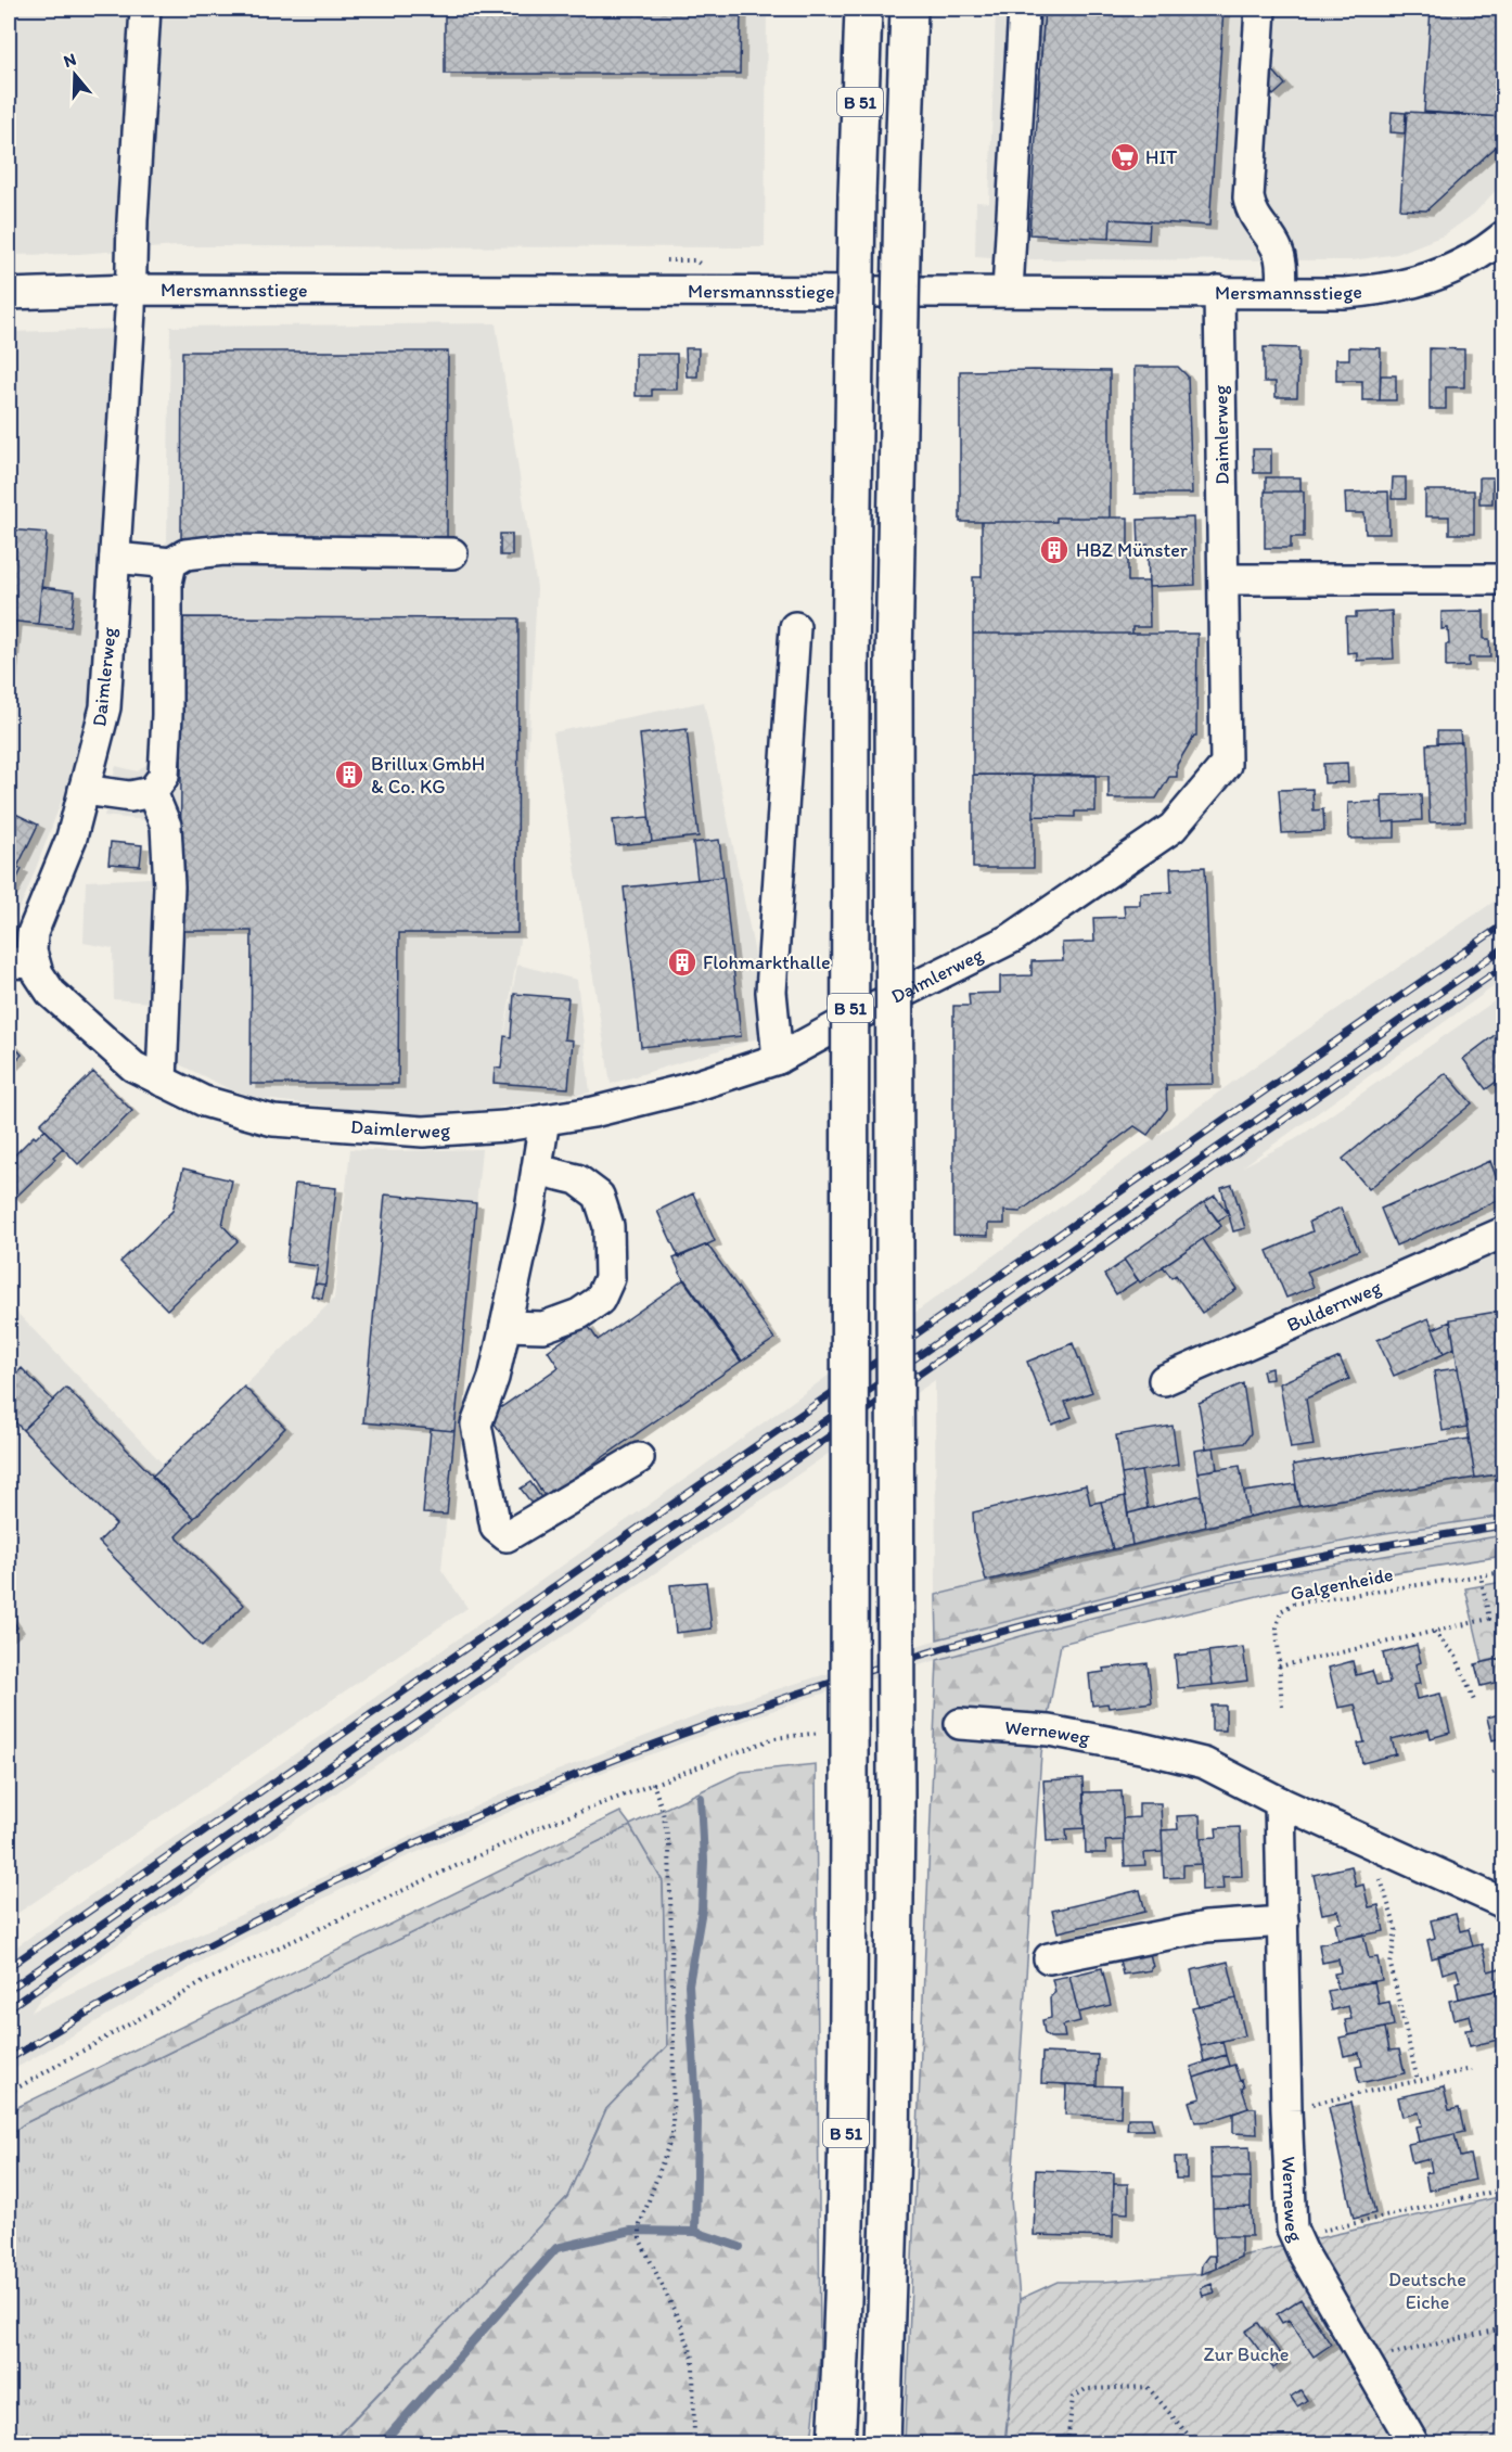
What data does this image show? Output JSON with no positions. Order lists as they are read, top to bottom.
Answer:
{
  "streets": {
    "highway": ["B 51"],
    "street": [
      "Mersmannsstiege",
      "Daimlerweg",
      "Buldernweg",
      "Werneweg"
    ],
    "path": ["Galgenheide"]
  },
  "crossings": [
    ["Mersmannsstiege", "Daimlerweg"]
  ],
  "parks": ["Deutsche Eiche", "Zur Buche"],
  "places": {
    "supermarket": ["HIT"],
    "building": ["HBZ Münster", "Brillux GmbH & Co. KG", "Flohmarkthalle"]
  },
  "north": "top"
}
